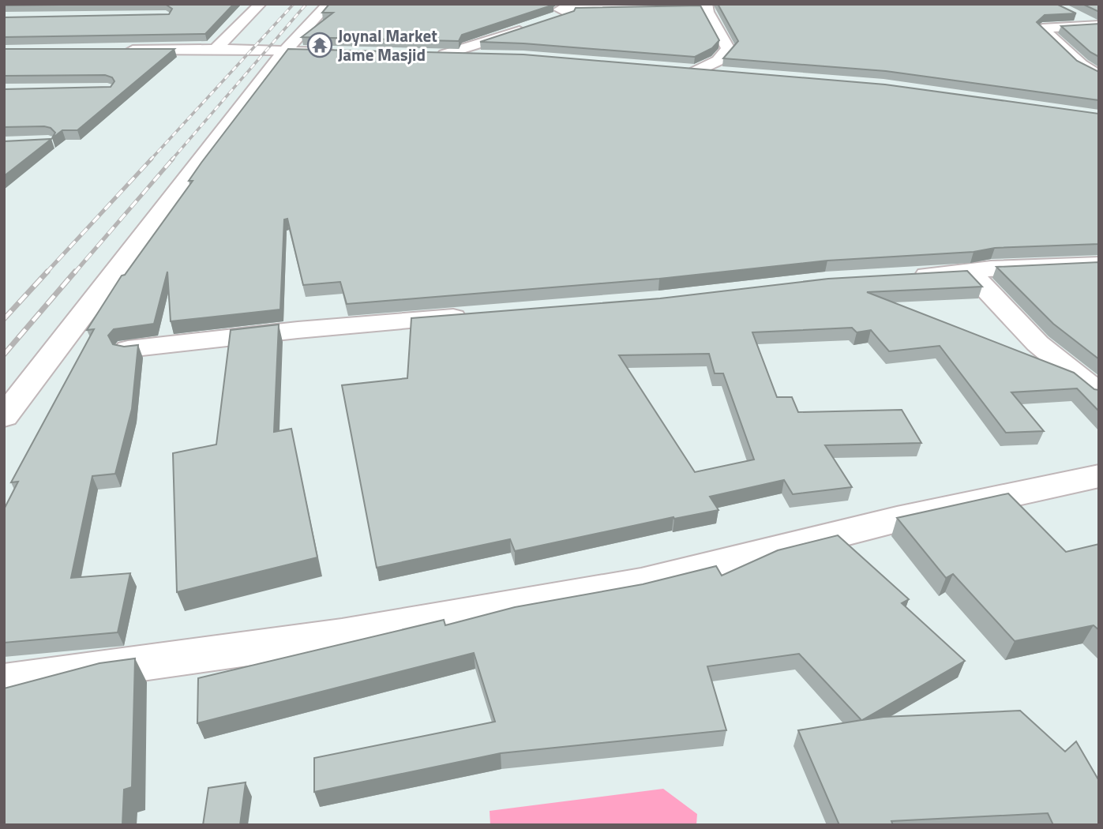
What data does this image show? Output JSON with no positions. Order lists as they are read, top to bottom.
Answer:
{
  "places": {
    "temple": ["Joynal Market Jame Masjid"]
  }
}
